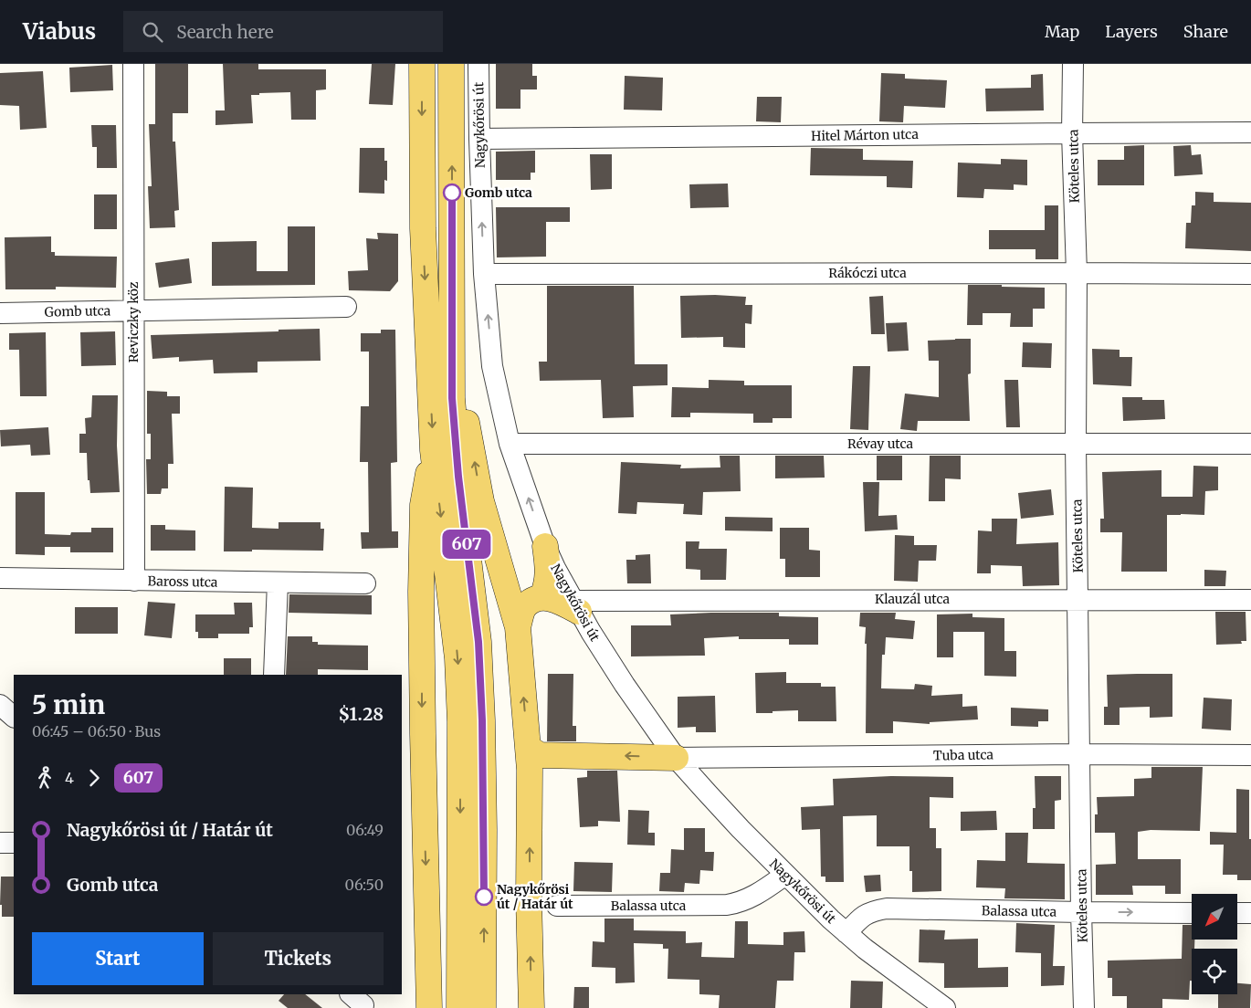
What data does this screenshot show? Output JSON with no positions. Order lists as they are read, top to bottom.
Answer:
{
  "streets": {
    "street": [
      "Nagykőrösi út",
      "Hitel Márton utca",
      "Köteles utca",
      "Rákóczi utca",
      "Gomb utca",
      "Reviczky köz",
      "Révay utca",
      "Baross utca",
      "Klauzál utca",
      "Tuba utca",
      "Balassa utca"
    ]
  },
  "crossings": [
    ["Nagykőrösi út", "Hitel Márton utca"],
    ["Nagykőrösi út", "Rákóczi utca"],
    ["Nagykőrösi út", "Révay utca"],
    ["Nagykőrösi út", "Klauzál utca"],
    ["Nagykőrösi út", "Tuba utca"],
    ["Nagykőrösi út", "Balassa utca"],
    ["Hitel Márton utca", "Köteles utca"],
    ["Köteles utca", "Rákóczi utca"],
    ["Köteles utca", "Révay utca"],
    ["Köteles utca", "Klauzál utca"],
    ["Köteles utca", "Tuba utca"],
    ["Köteles utca", "Balassa utca"],
    ["Gomb utca", "Reviczky köz"],
    ["Reviczky köz", "Baross utca"]
  ],
  "one_way": ["Nagykőrösi út"],
  "places": ["Gomb utca", "Nagykőrösi út / Határ út"],
  "lines": ["bus line 607"],
  "north": "bottom left",
  "page": {
    "header": "Viabus",
    "search": "Search here",
    "nav": ["Map", "Layers", "Share"],
    "on_map": "607",
    "heading": ["5 min", "06:45 – 06:50 · Bus", "$1.28"],
    "legs": ["4", "607"],
    "list": [
      {
        "name": "Nagykőrösi út / Határ út",
        "value": "06:49"
      },
      {
        "name": "Gomb utca",
        "value": "06:50"
      }
    ],
    "buttons": ["Start", "Tickets"]
  }
}
